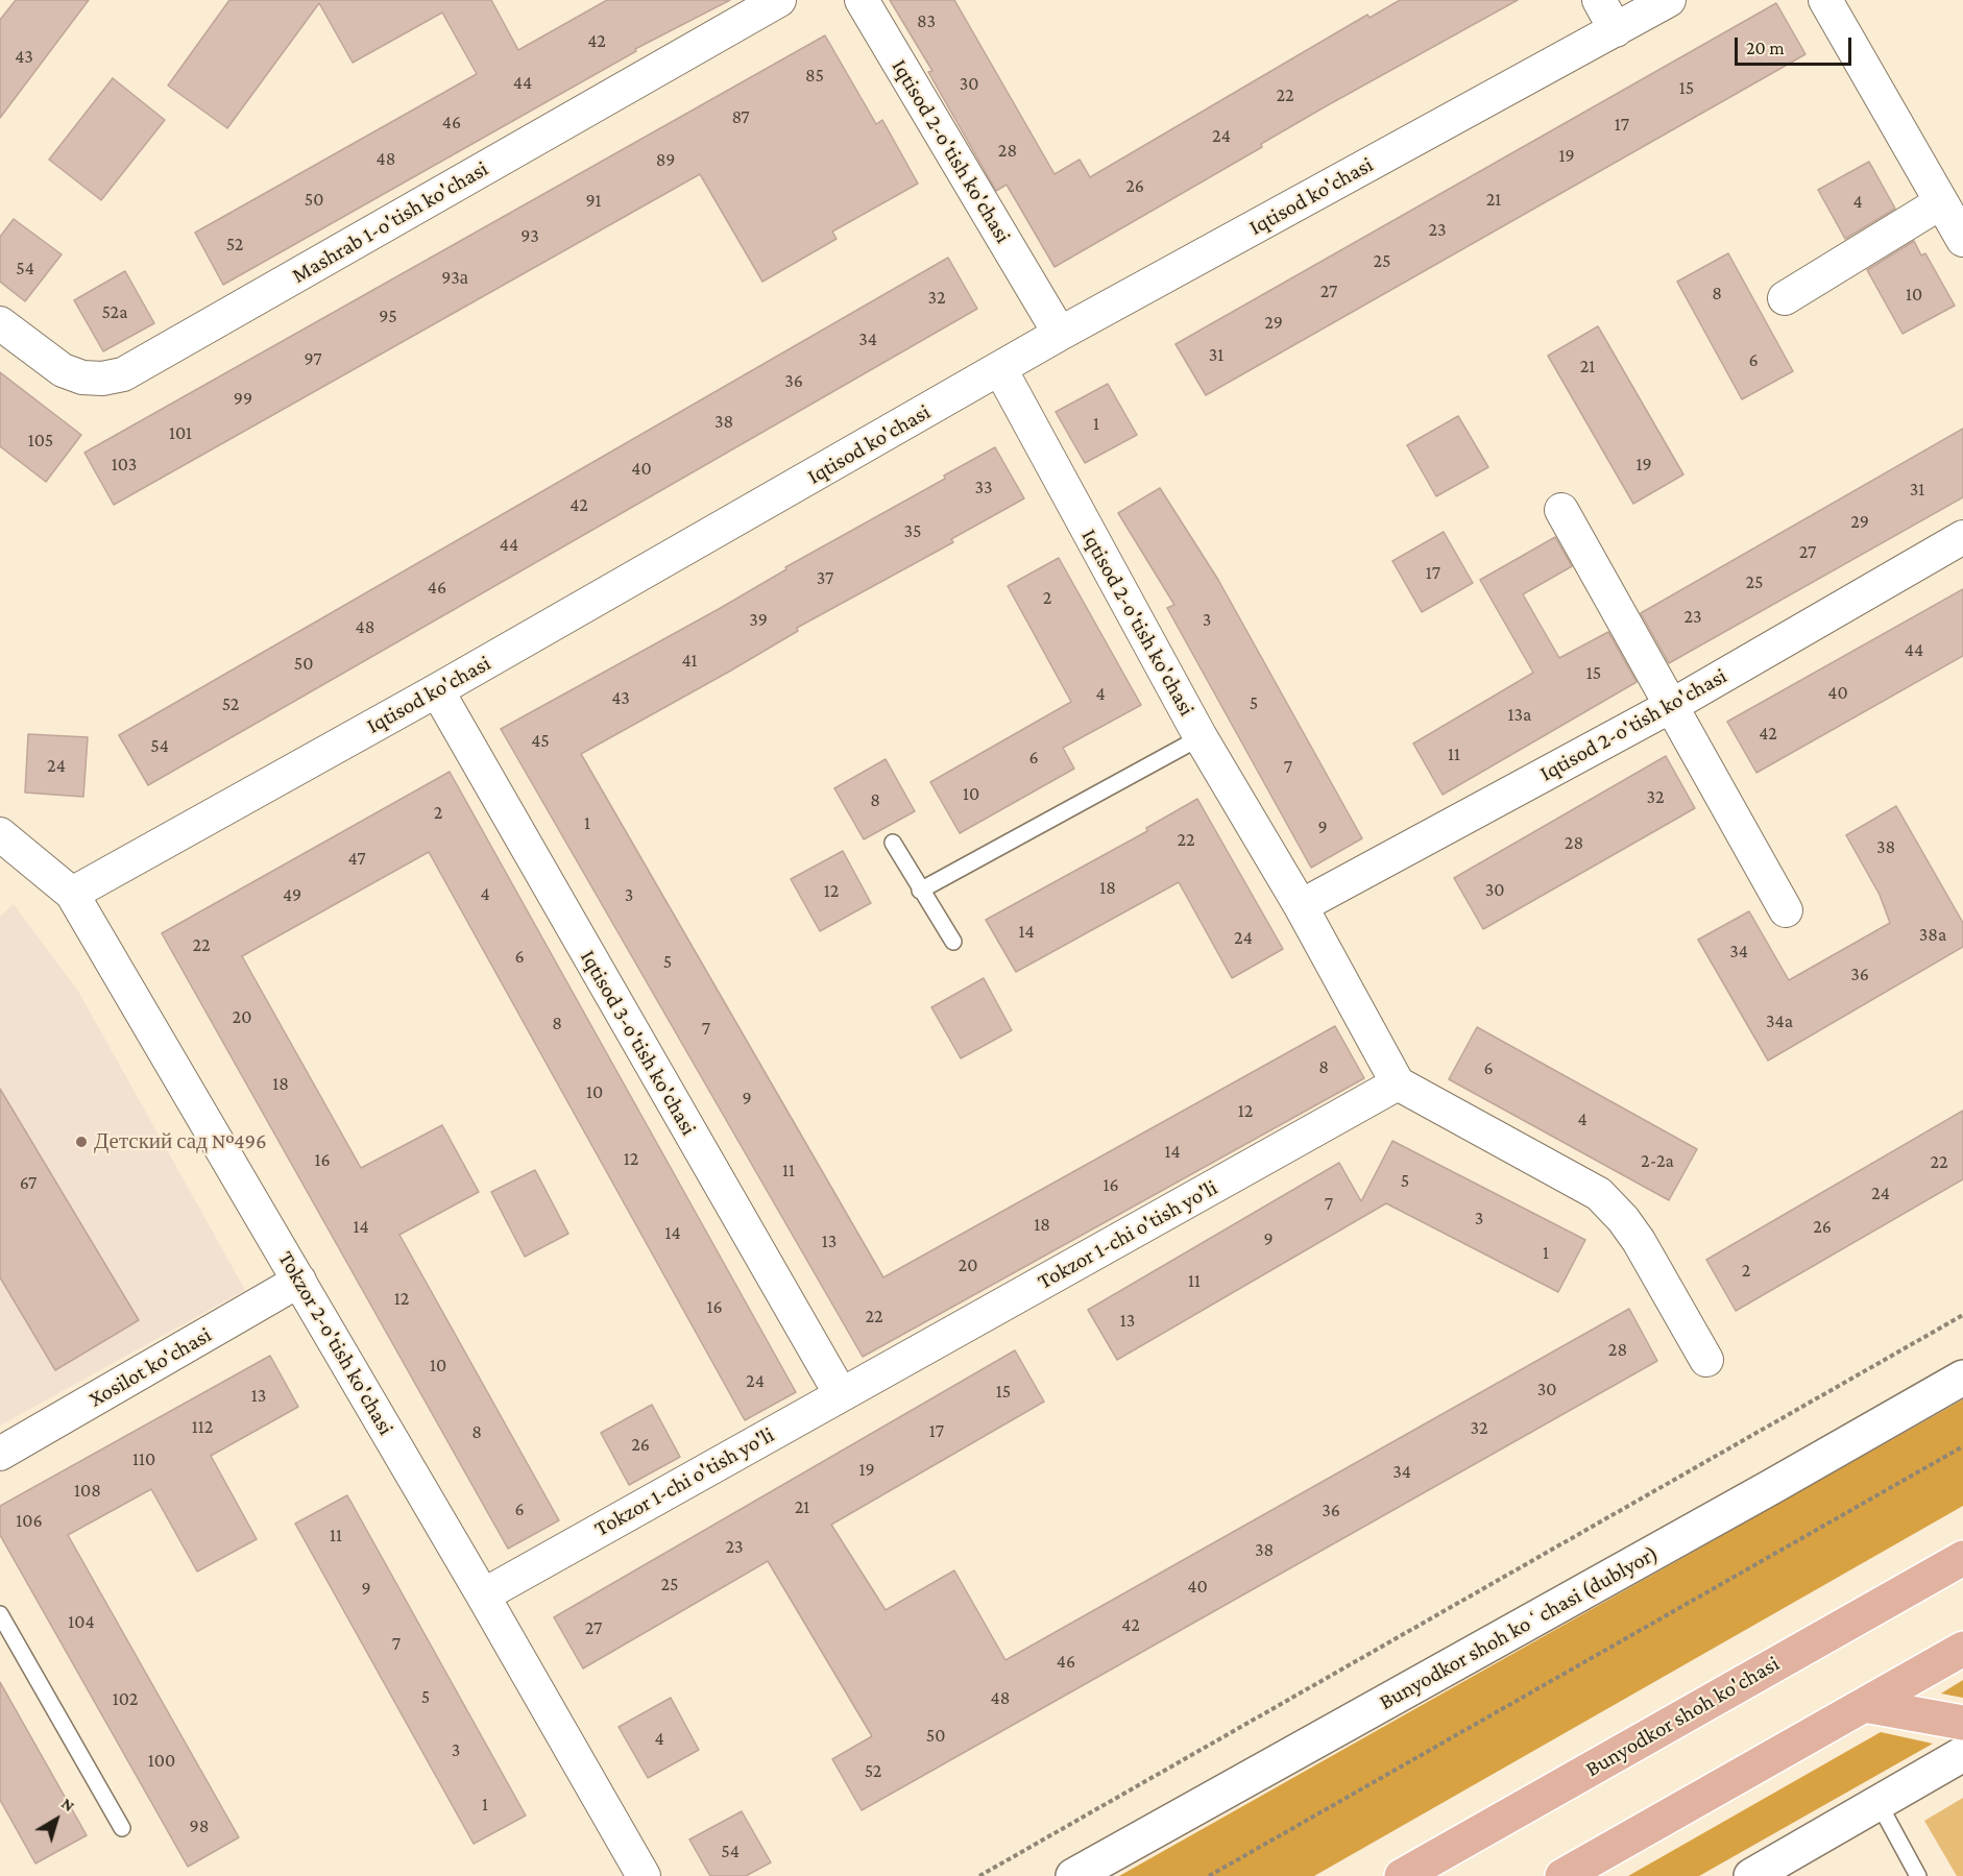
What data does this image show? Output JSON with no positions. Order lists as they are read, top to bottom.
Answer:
{
  "streets": {
    "main road": ["Bunyodkor shoh ko'chasi"],
    "street": [
      "Iqtisod 2-o'tish ko'chasi",
      "Iqtisod ko'chasi",
      "Mashrab 1-o'tish ko'chasi",
      "Iqtisod 3-o'tish ko'chasi",
      "Tokzor 1-chi o'tish yo'li",
      "Tokzor 2-o'tish ko'chasi",
      "Xosilot ko'chasi",
      "Bunyodkor shoh koʻchasi (dublyor)"
    ]
  },
  "crossings": [
    ["Iqtisod 2-o'tish ko'chasi", "Iqtisod ko'chasi"],
    ["Iqtisod 2-o'tish ko'chasi", "Tokzor 1-chi o'tish yo'li"],
    ["Iqtisod ko'chasi", "Iqtisod 3-o'tish ko'chasi"],
    ["Iqtisod ko'chasi", "Tokzor 2-o'tish ko'chasi"],
    ["Iqtisod 3-o'tish ko'chasi", "Tokzor 1-chi o'tish yo'li"],
    ["Tokzor 1-chi o'tish yo'li", "Tokzor 2-o'tish ko'chasi"],
    ["Tokzor 2-o'tish ko'chasi", "Xosilot ko'chasi"]
  ],
  "places": ["Детский сад №496"],
  "house_numbers": [
    "83",
    "42",
    "43",
    "85",
    "44",
    "30",
    "15",
    "22",
    "87",
    "46",
    "17",
    "24",
    "28",
    "19",
    "48",
    "89",
    "26",
    "50",
    "21",
    "91",
    "4",
    "23",
    "93",
    "52",
    "25",
    "54",
    "93а",
    "27",
    "8",
    "10",
    "32",
    "52a",
    "95",
    "29",
    "34",
    "31",
    "97",
    "6",
    "21",
    "36",
    "99",
    "38",
    "1",
    "101",
    "105",
    "103",
    "19",
    "40",
    "33",
    "31",
    "42",
    "29",
    "35",
    "44",
    "27",
    "17",
    "37",
    "25",
    "46",
    "2",
    "23",
    "39",
    "3",
    "48",
    "44",
    "41",
    "50",
    "15",
    "40",
    "4",
    "43",
    "5",
    "52",
    "13a",
    "42",
    "45",
    "54",
    "11",
    "6",
    "24",
    "7",
    "10",
    "32",
    "8",
    "2",
    "1",
    "9",
    "22",
    "28",
    "38",
    "47",
    "18",
    "30",
    "12",
    "4",
    "49",
    "3",
    "14",
    "38a",
    "24",
    "22",
    "34",
    "6",
    "5",
    "36",
    "20",
    "34a",
    "8",
    "7",
    "8",
    "6",
    "18",
    "10",
    "9",
    "12",
    "4",
    "14",
    "12",
    "16",
    "2-2a",
    "22",
    "11",
    "5",
    "67",
    "16",
    "24",
    "7",
    "3",
    "18",
    "14",
    "26",
    "14",
    "9",
    "13",
    "1",
    "20",
    "2",
    "11",
    "12",
    "16",
    "22",
    "13",
    "28",
    "10",
    "24",
    "30",
    "15",
    "13",
    "112",
    "32",
    "17",
    "8",
    "26",
    "110",
    "19",
    "34",
    "108",
    "21",
    "6",
    "36",
    "106",
    "11",
    "23",
    "38",
    "25",
    "40",
    "9",
    "104",
    "42",
    "27",
    "7",
    "46",
    "5",
    "48",
    "102",
    "50",
    "4",
    "3",
    "100",
    "52",
    "1",
    "98",
    "54"
  ],
  "scale_bar": "20 m",
  "north": "top right"
}
